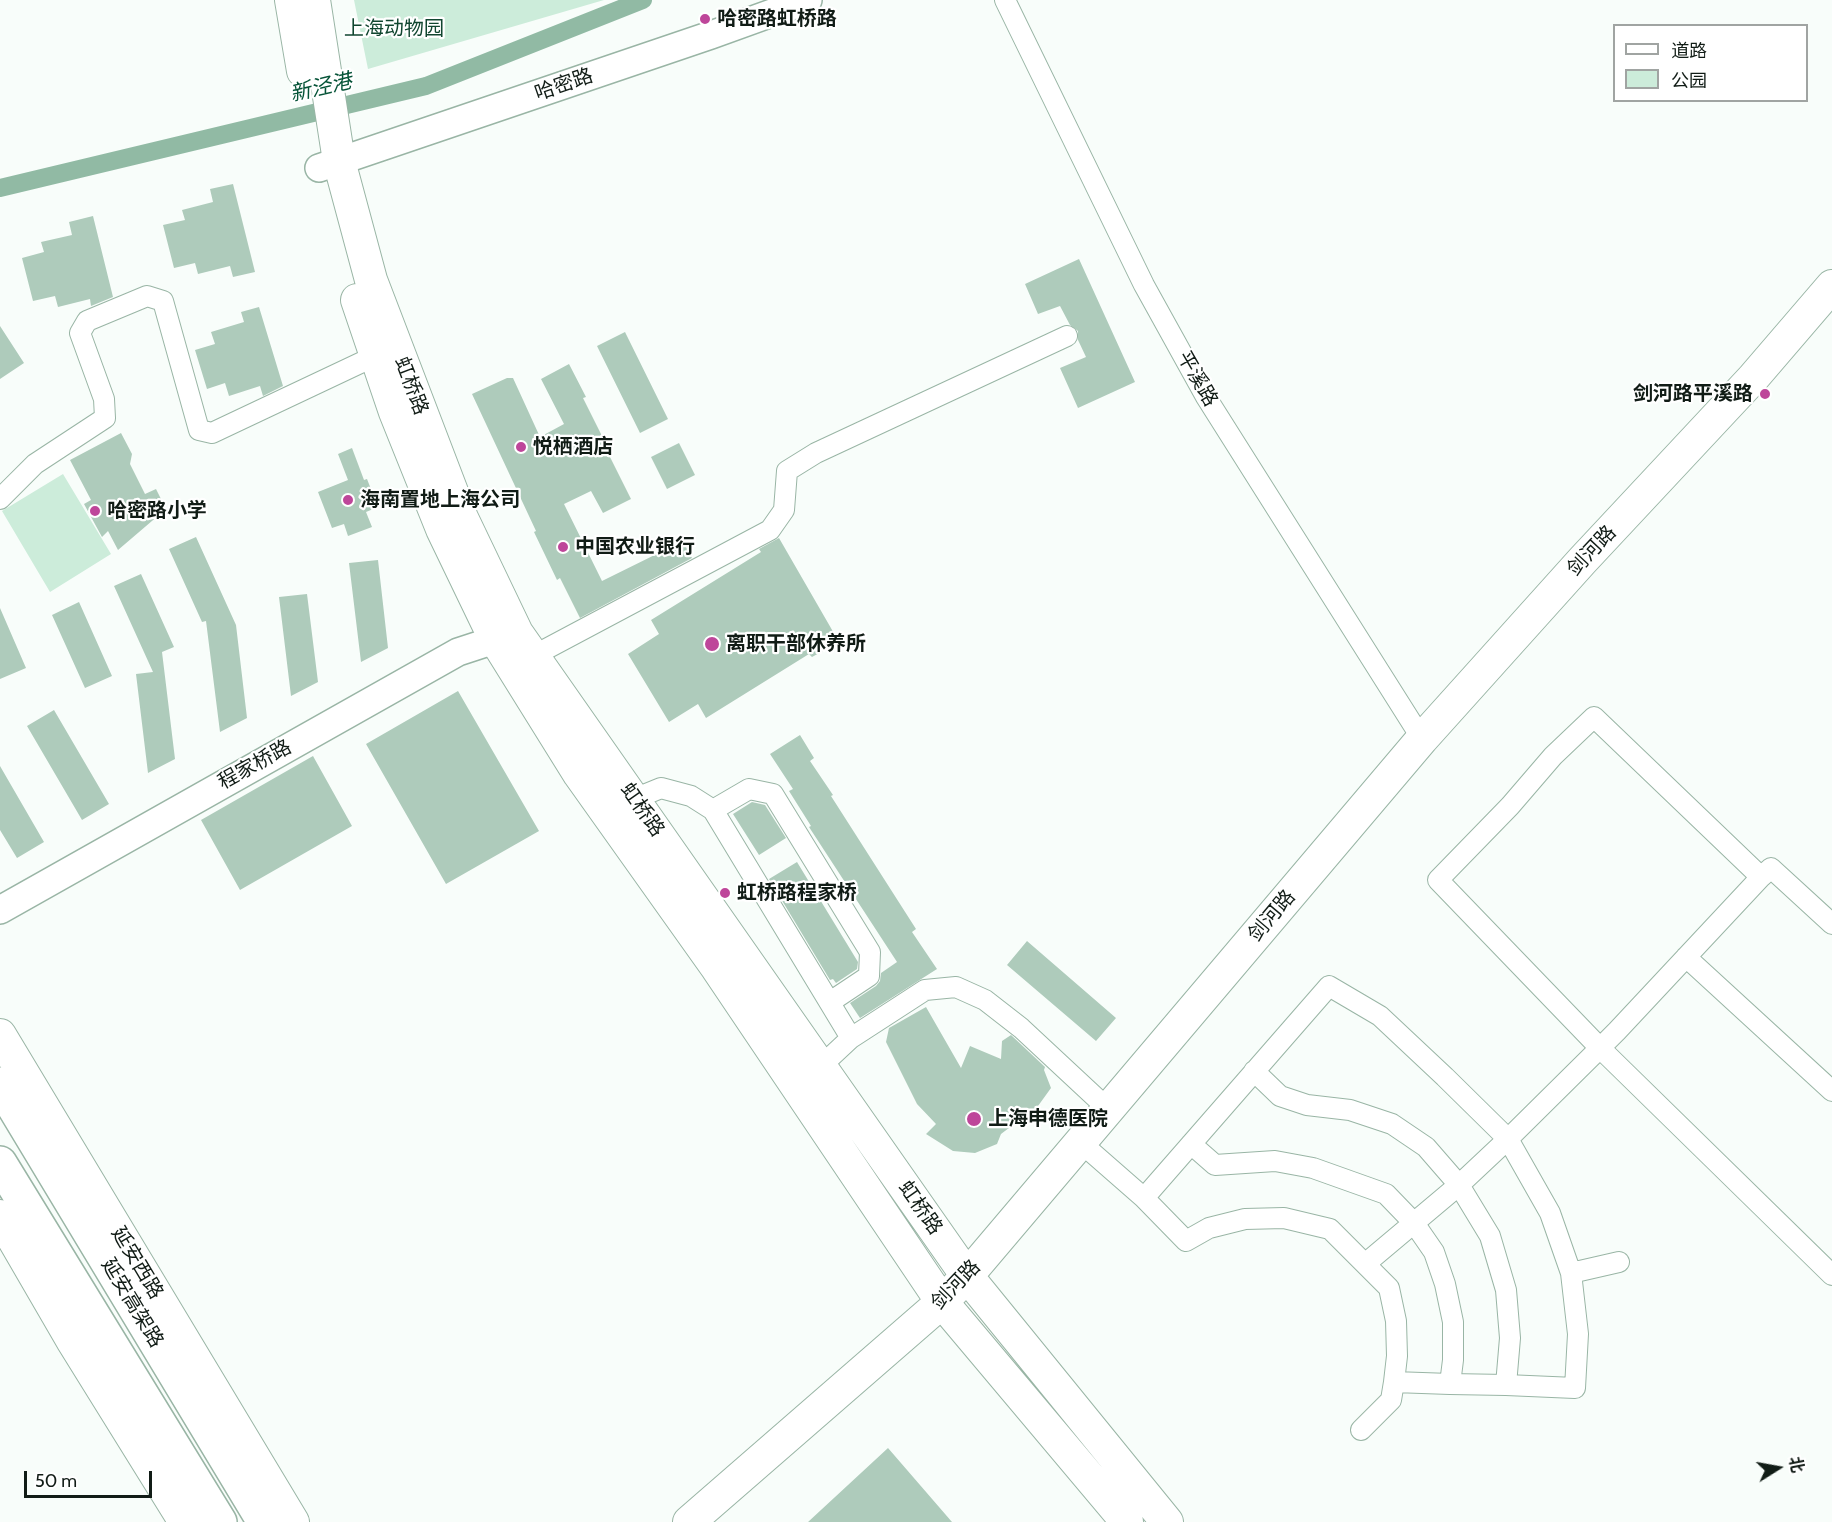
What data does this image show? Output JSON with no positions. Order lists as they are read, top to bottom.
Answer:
{
  "streets": {
    "highway": ["延安高架路"],
    "main road": ["虹桥路", "剑河路", "延安西路"],
    "street": ["哈密路", "平溪路", "程家桥路"]
  },
  "crossings": [
    ["哈密路", "虹桥路"],
    ["平溪路", "剑河路"],
    ["虹桥路", "剑河路"],
    ["虹桥路", "程家桥路"]
  ],
  "water": ["新泾港"],
  "parks": ["上海动物园"],
  "places": [
    "哈密路虹桥路",
    "剑河路平溪路",
    "悦栖酒店",
    "海南置地上海公司",
    "哈密路小学",
    "中国农业银行",
    "离职干部休养所",
    "虹桥路程家桥",
    "上海申德医院"
  ],
  "legend": ["道路", "公园"],
  "scale_bar": "50 m",
  "north": "right"
}
